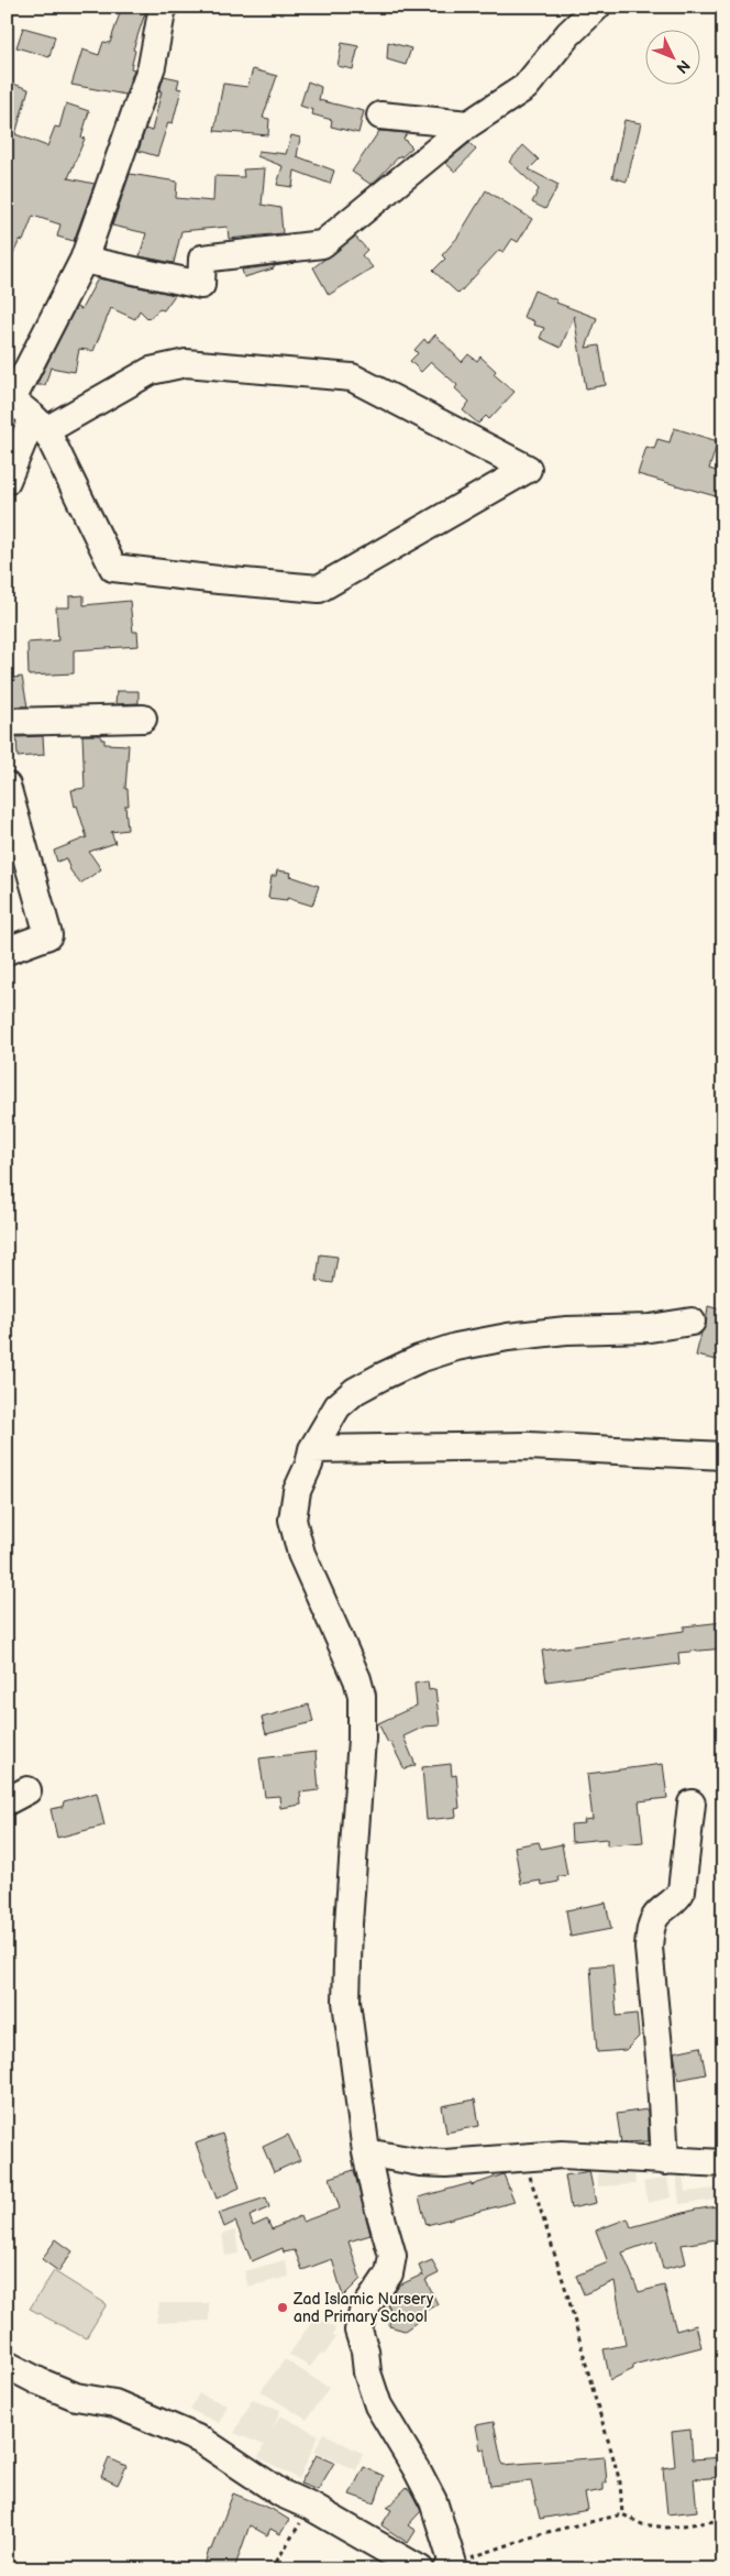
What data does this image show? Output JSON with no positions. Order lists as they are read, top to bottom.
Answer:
{
  "places": ["Zad Islamic Nursery and Primary School"],
  "north": "bottom right"
}
